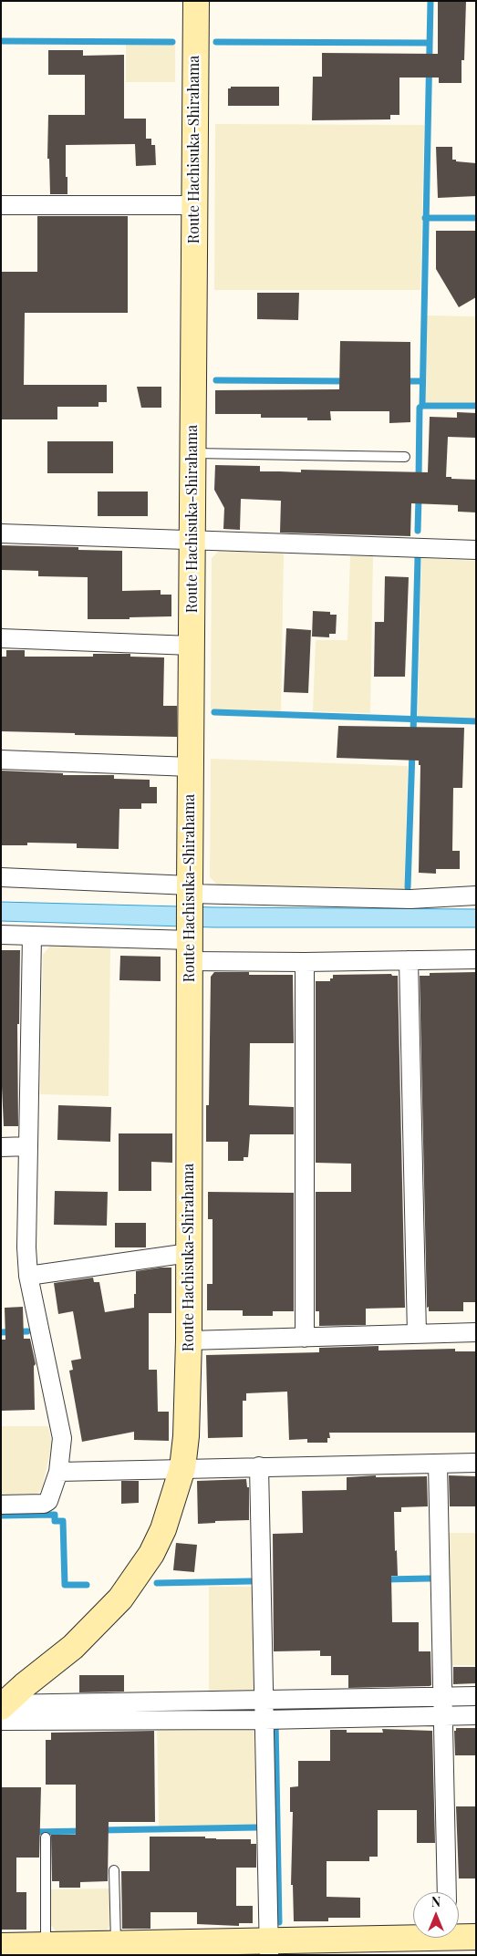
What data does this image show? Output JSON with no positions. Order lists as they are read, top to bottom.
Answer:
{
  "streets": {
    "main road": ["Route Hachisuka-Shirahama"]
  },
  "north": "top"
}
